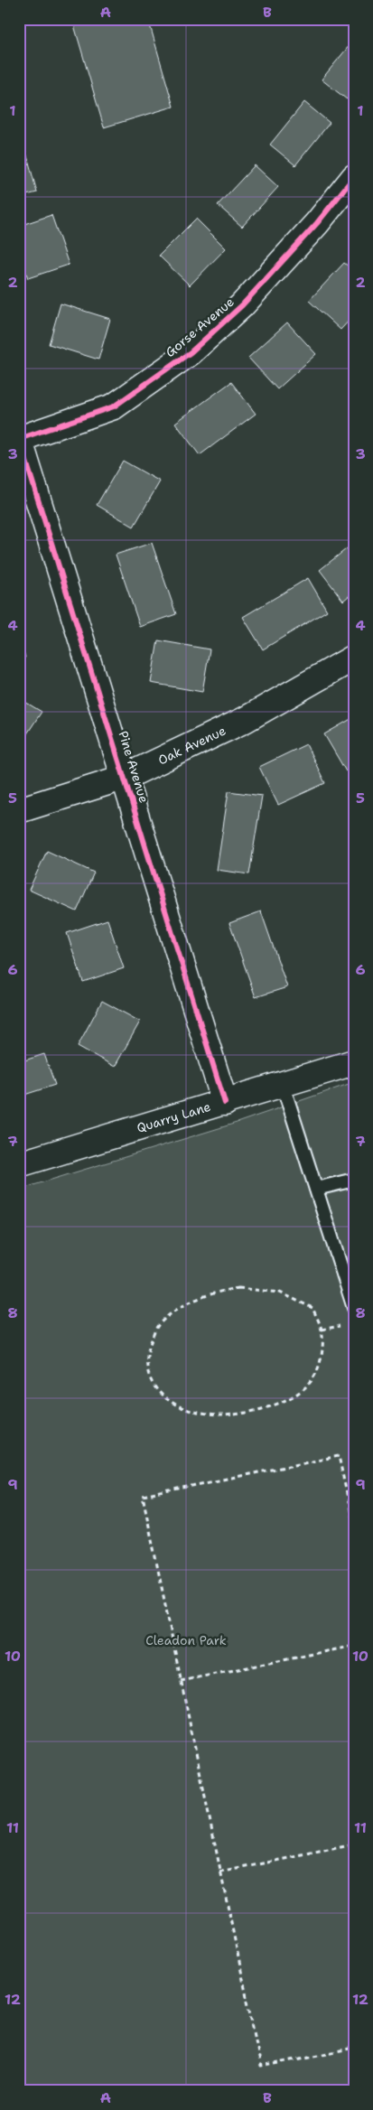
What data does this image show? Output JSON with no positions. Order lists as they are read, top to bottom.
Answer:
{
  "streets": {
    "street": [
      "Gorse Avenue",
      "Oak Avenue",
      "Pine Avenue",
      "Quarry Lane"
    ]
  },
  "crossings": [
    ["Gorse Avenue", "Pine Avenue"],
    ["Oak Avenue", "Pine Avenue"],
    ["Pine Avenue", "Quarry Lane"]
  ],
  "parks": ["Cleadon Park"],
  "grid": {
    "columns": ["A", "B"],
    "rows": [
      "1",
      "2",
      "3",
      "4",
      "5",
      "6",
      "7",
      "8",
      "9",
      "10",
      "11",
      "12"
    ]
  }
}
